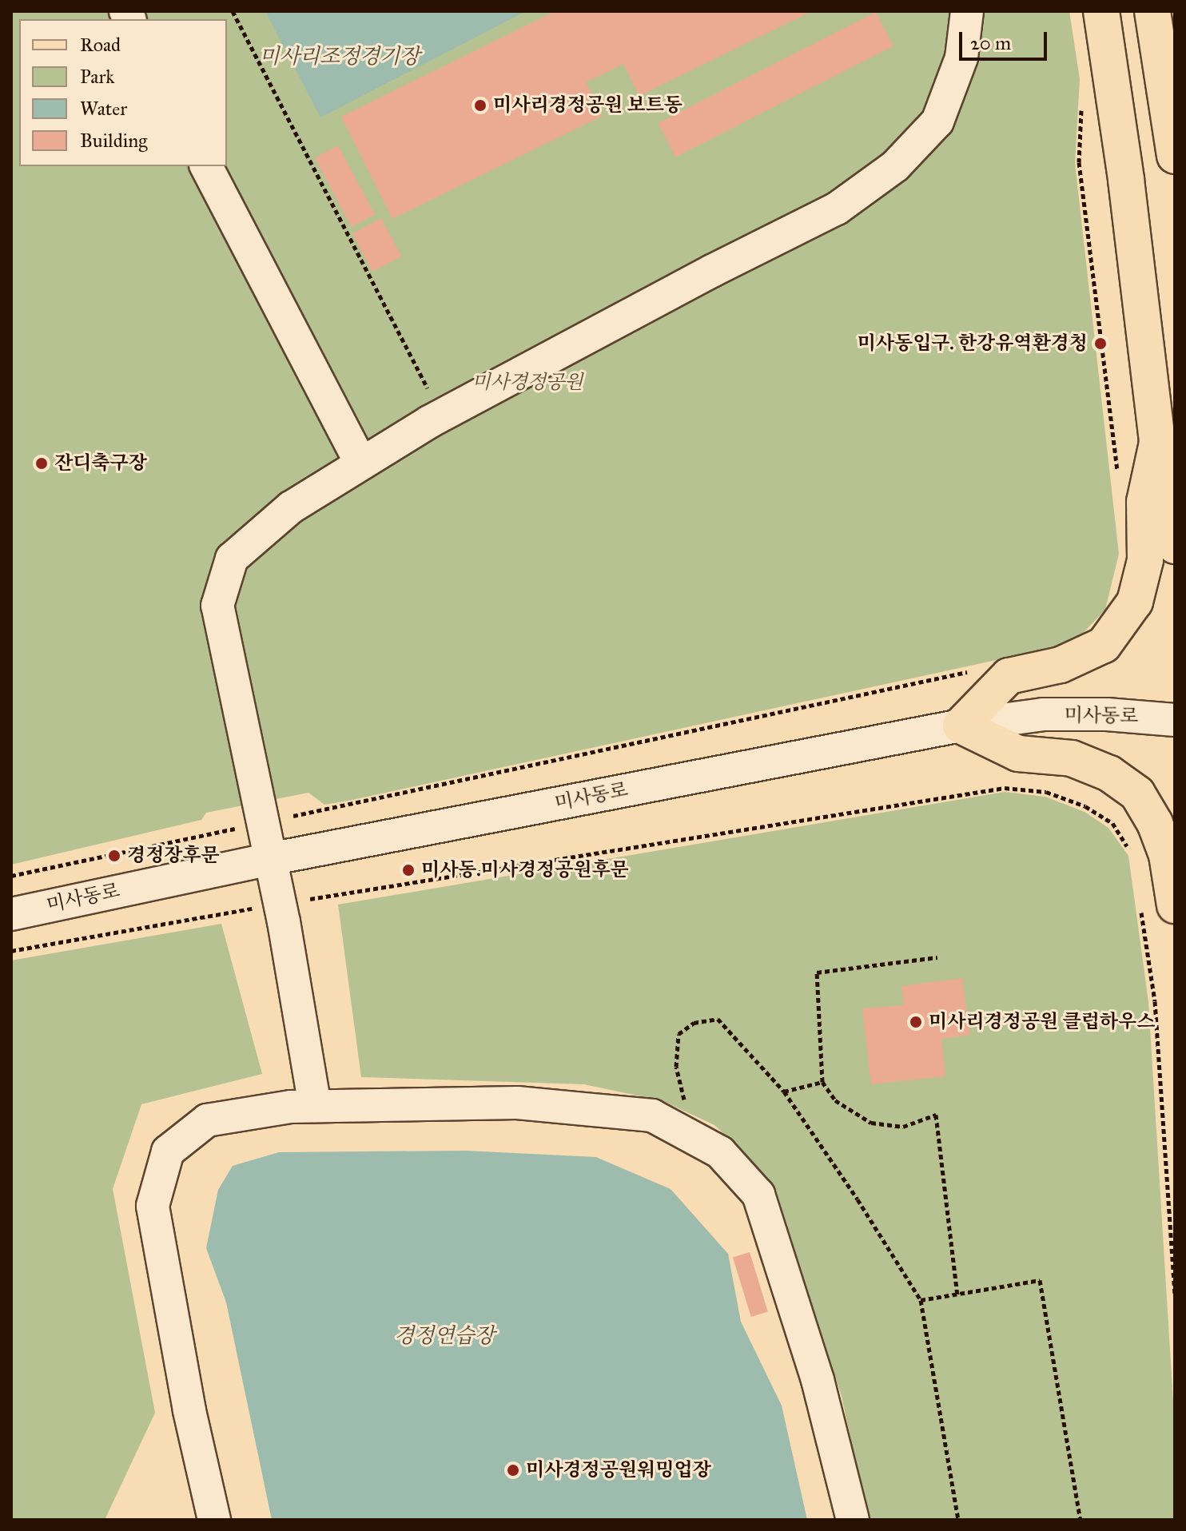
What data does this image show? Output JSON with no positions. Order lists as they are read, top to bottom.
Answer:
{
  "streets": {
    "street": ["미사동로"]
  },
  "water": ["미사리조정경기장", "경정연습장"],
  "parks": ["미사경정공원"],
  "places": [
    "미사리경정공원 보트동",
    "미사동입구. 한강유역환경청",
    "잔디축구장",
    "경정장후문",
    "미사동.미사경정공원후문",
    "미사리경정공원 클럽하우스",
    "미사경정공원워밍업장"
  ],
  "legend": [
    "Road",
    "Park",
    "Water",
    "Building"
  ],
  "scale_bar": "20 m"
}
